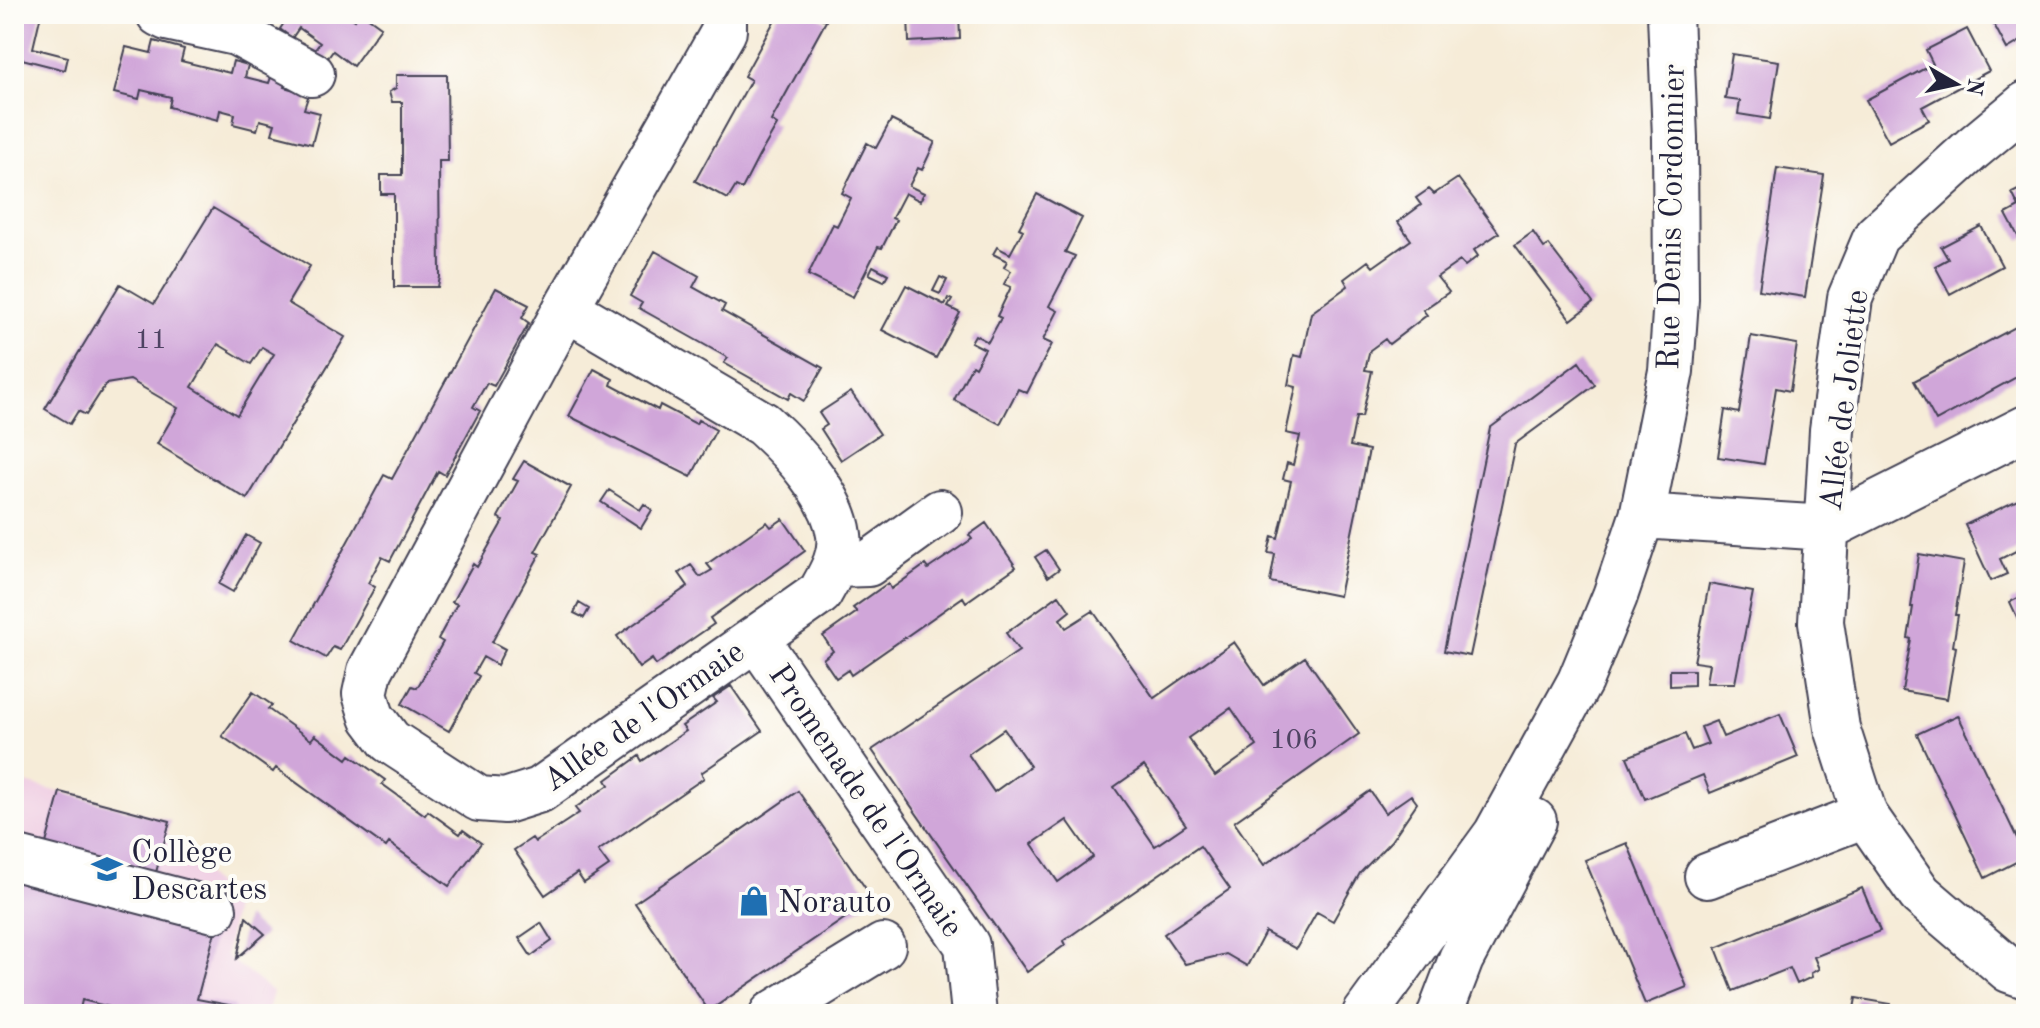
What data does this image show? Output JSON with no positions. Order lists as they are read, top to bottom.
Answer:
{
  "streets": {
    "street": [
      "Rue Denis Cordonnier",
      "Allée de Joliette",
      "Allée de l'Ormaie",
      "Promenade de l'Ormaie"
    ]
  },
  "crossings": [
    ["Allée de l'Ormaie", "Promenade de l'Ormaie"]
  ],
  "places": {
    "school or university": ["Collège Descartes"],
    "shop": ["Norauto"]
  },
  "house_numbers": ["11", "106"],
  "north": "right"
}
